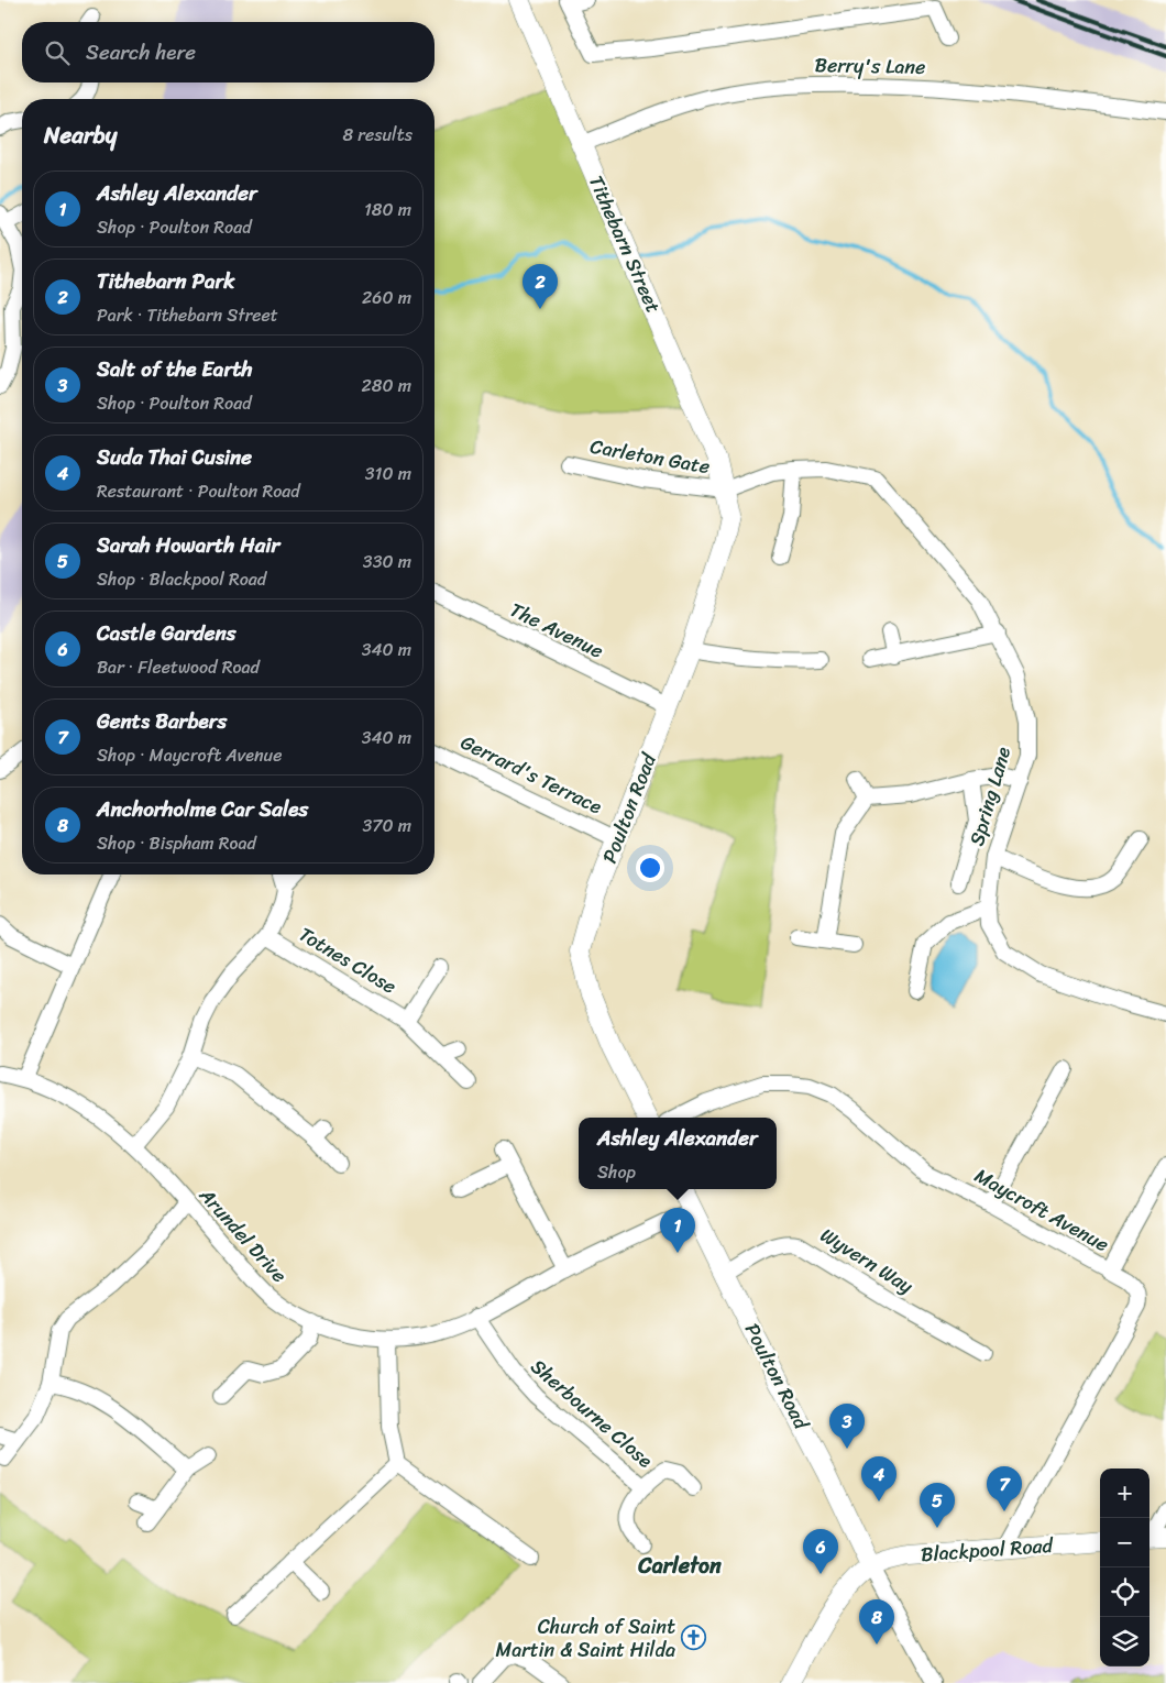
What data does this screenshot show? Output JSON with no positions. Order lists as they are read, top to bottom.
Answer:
{
  "streets": {
    "main road": ["Tithebarn Street", "Poulton Road", "Blackpool Road"],
    "street": [
      "Berry's Lane",
      "Carleton Gate",
      "The Avenue",
      "Gerrard's Terrace",
      "Spring Lane",
      "Totnes Close",
      "Maycroft Avenue",
      "Arundel Drive",
      "Wyvern Way",
      "Sherbourne Close"
    ]
  },
  "crossings": [
    ["Berry's Lane", "Tithebarn Street"],
    ["Tithebarn Street", "Carleton Gate"],
    ["Tithebarn Street", "Spring Lane"],
    ["Tithebarn Street", "Poulton Road"],
    ["Carleton Gate", "Spring Lane"],
    ["Carleton Gate", "Poulton Road"],
    ["The Avenue", "Poulton Road"],
    ["Gerrard's Terrace", "Poulton Road"],
    ["Spring Lane", "Poulton Road"],
    ["Poulton Road", "Arundel Drive"],
    ["Poulton Road", "Wyvern Way"],
    ["Poulton Road", "Blackpool Road"],
    ["Maycroft Avenue", "Blackpool Road"],
    ["Arundel Drive", "Sherbourne Close"]
  ],
  "districts": ["Carleton"],
  "places": {
    "church": ["Church of Saint Martin & Saint Hilda"]
  },
  "page": {
    "search": "Search here",
    "heading": ["Nearby", "8 results"],
    "list": [
      {
        "mark": "1",
        "name": "Ashley Alexander",
        "note": "Shop · Poulton Road",
        "value": "180 m"
      },
      {
        "mark": "2",
        "name": "Tithebarn Park",
        "note": "Park · Tithebarn Street",
        "value": "260 m"
      },
      {
        "mark": "3",
        "name": "Salt of the Earth",
        "note": "Shop · Poulton Road",
        "value": "280 m"
      },
      {
        "mark": "4",
        "name": "Suda Thai Cusine",
        "note": "Restaurant · Poulton Road",
        "value": "310 m"
      },
      {
        "mark": "5",
        "name": "Sarah Howarth Hair",
        "note": "Shop · Blackpool Road",
        "value": "330 m"
      },
      {
        "mark": "6",
        "name": "Castle Gardens",
        "note": "Bar · Fleetwood Road",
        "value": "340 m"
      },
      {
        "mark": "7",
        "name": "Gents Barbers",
        "note": "Shop · Maycroft Avenue",
        "value": "340 m"
      },
      {
        "mark": "8",
        "name": "Anchorholme Car Sales",
        "note": "Shop · Bispham Road",
        "value": "370 m"
      }
    ],
    "pins": [
      "2",
      "1",
      "3",
      "4",
      "7",
      "5",
      "6",
      "8"
    ],
    "popup": ["Ashley Alexander", "Shop"],
    "map_buttons": ["+", "−"]
  }
}
